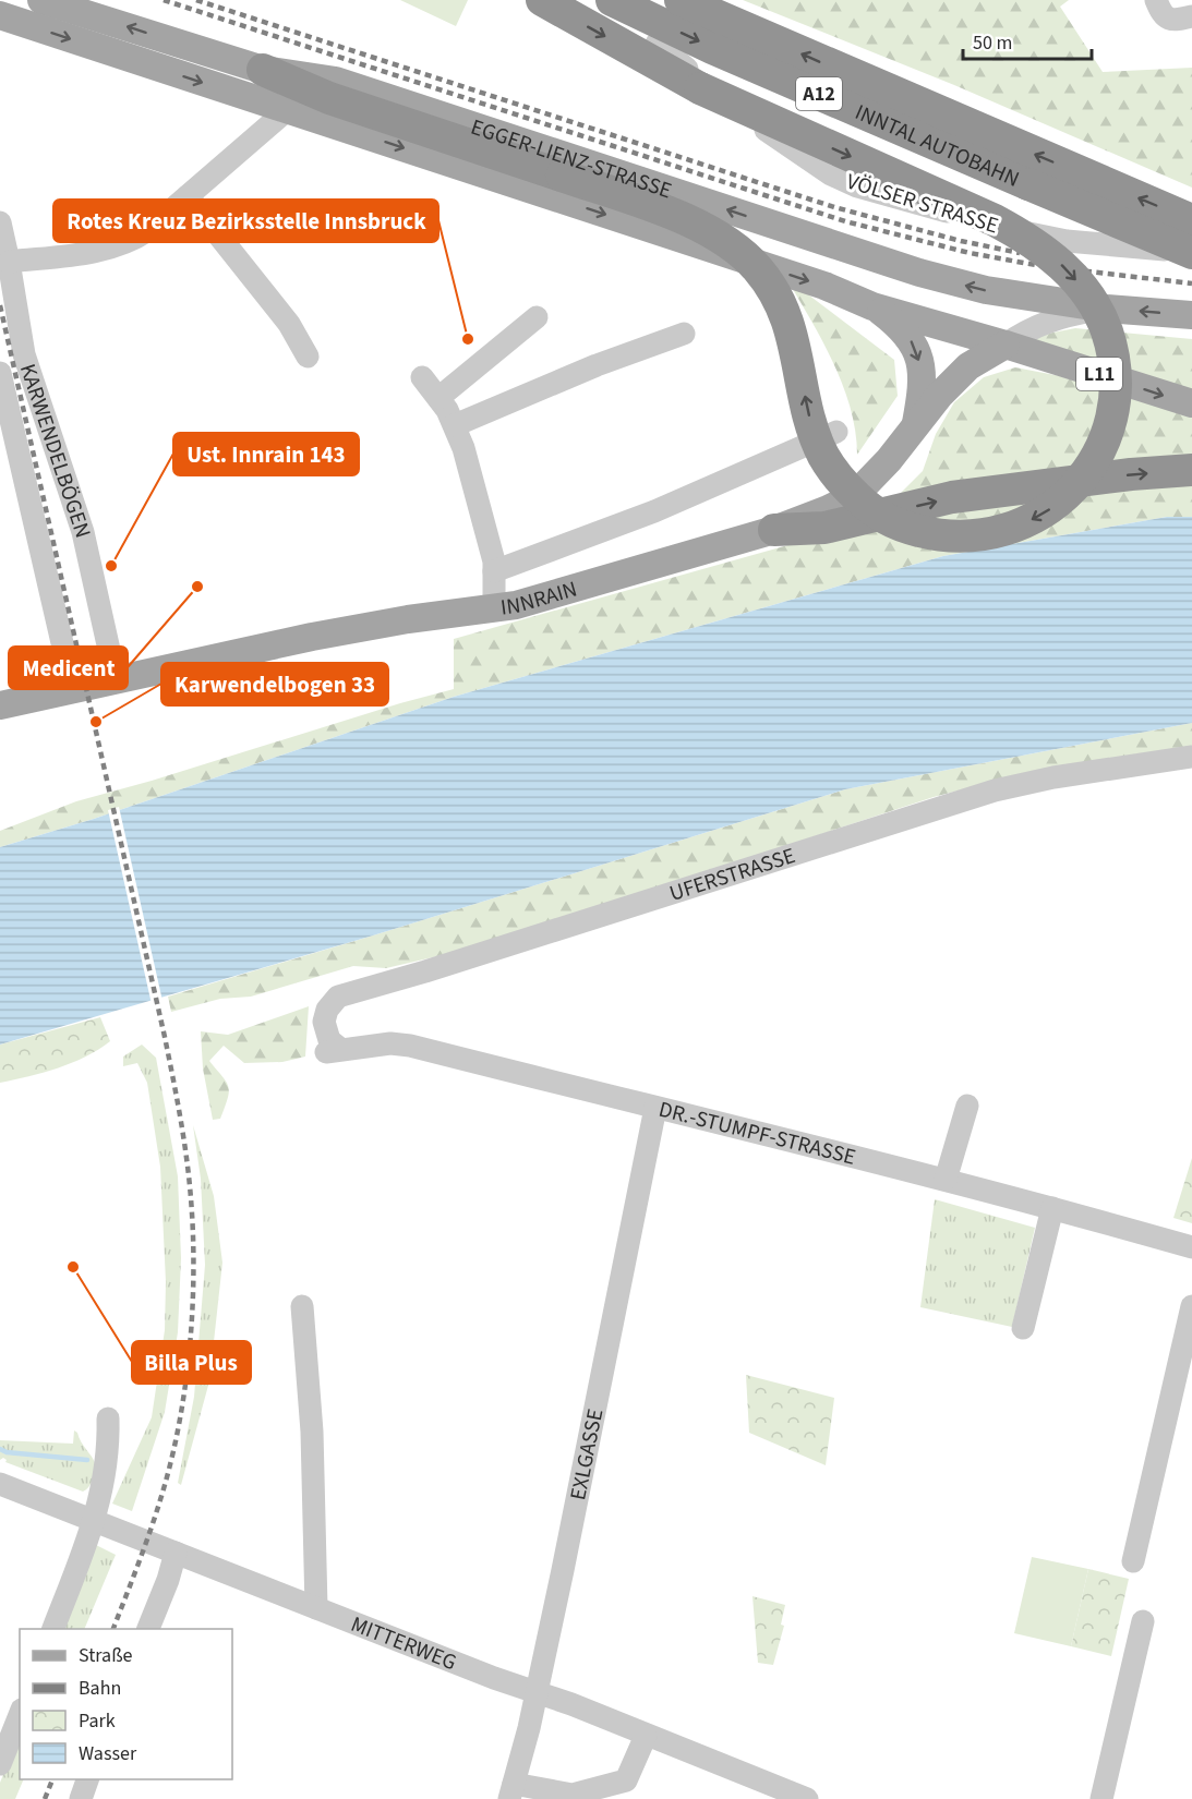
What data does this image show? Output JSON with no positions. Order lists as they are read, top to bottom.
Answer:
{
  "streets": {
    "highway": ["A12", "INNTAL AUTOBAHN"],
    "main road": ["EGGER-LIENZ-STRASSE", "L11", "INNRAIN"],
    "street": [
      "VÖLSER STRASSE",
      "KARWENDELBÖGEN",
      "UFERSTRASSE",
      "DR.-STUMPF-STRASSE",
      "EXLGASSE",
      "MITTERWEG"
    ]
  },
  "crossings": [
    ["INNTAL AUTOBAHN", "VÖLSER STRASSE"],
    ["EGGER-LIENZ-STRASSE", "L11"],
    ["EGGER-LIENZ-STRASSE", "INNRAIN"],
    ["L11", "INNRAIN"],
    ["KARWENDELBÖGEN", "INNRAIN"],
    ["UFERSTRASSE", "DR.-STUMPF-STRASSE"],
    ["DR.-STUMPF-STRASSE", "EXLGASSE"],
    ["EXLGASSE", "MITTERWEG"]
  ],
  "places": [
    "Rotes Kreuz Bezirksstelle Innsbruck",
    "Ust. Innrain 143",
    "Medicent",
    "Karwendelbogen 33",
    "Billa Plus"
  ],
  "legend": [
    "Straße",
    "Bahn",
    "Park",
    "Wasser"
  ],
  "scale_bar": "50 m"
}
